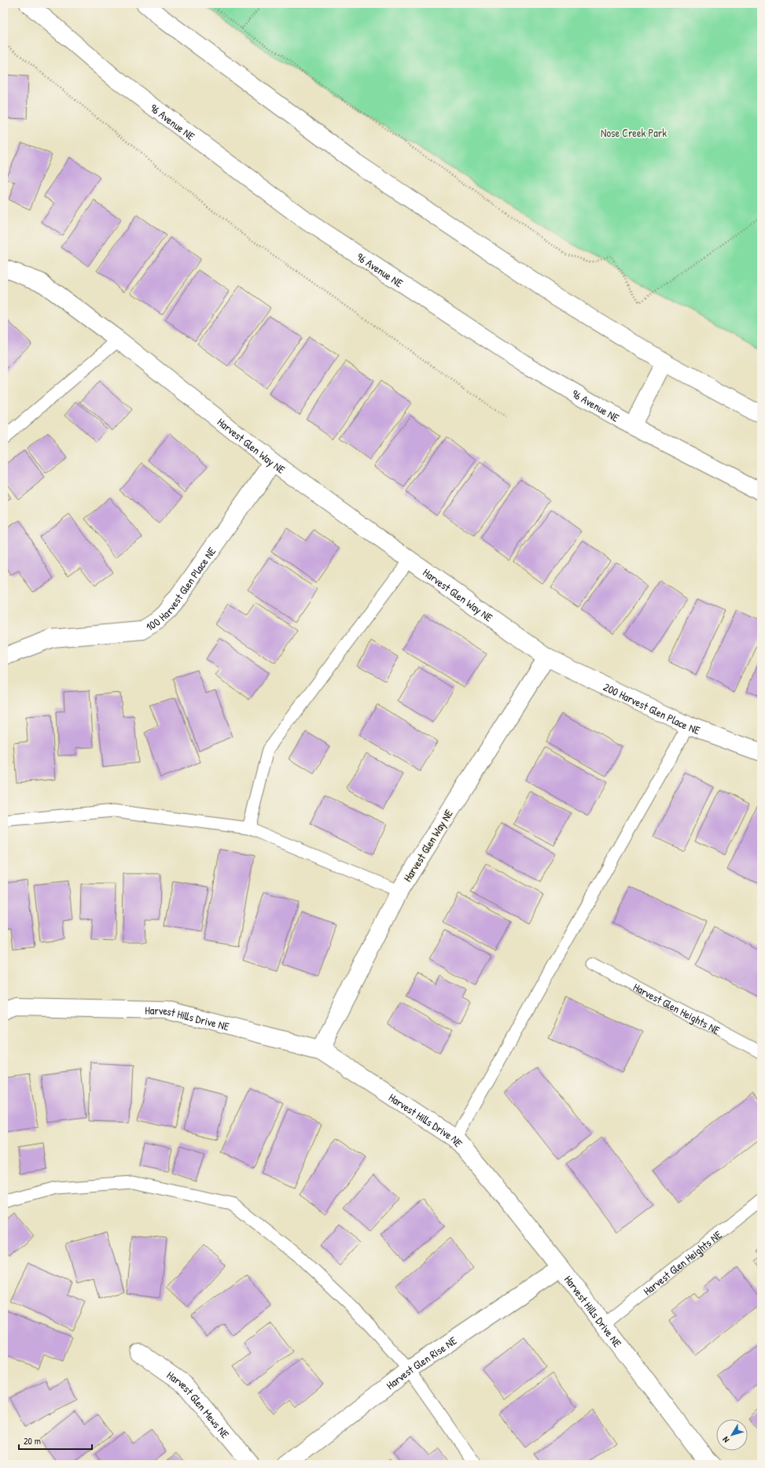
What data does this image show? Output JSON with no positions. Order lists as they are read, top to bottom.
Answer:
{
  "streets": {
    "street": [
      "96 Avenue NE",
      "Harvest Glen Way NE",
      "100 Harvest Glen Place NE",
      "200 Harvest Glen Place NE",
      "Harvest Hills Drive NE",
      "Harvest Glen Rise NE",
      "Harvest Glen Mews NE"
    ],
    "lane": ["Harvest Glen Heights NE"]
  },
  "crossings": [
    ["Harvest Glen Way NE", "100 Harvest Glen Place NE"],
    ["Harvest Glen Way NE", "200 Harvest Glen Place NE"],
    ["Harvest Glen Way NE", "Harvest Hills Drive NE"],
    ["Harvest Glen Heights NE", "Harvest Hills Drive NE"],
    ["Harvest Hills Drive NE", "Harvest Glen Rise NE"]
  ],
  "parks": ["Nose Creek Park"],
  "scale_bar": "20 m",
  "north": "bottom left"
}
